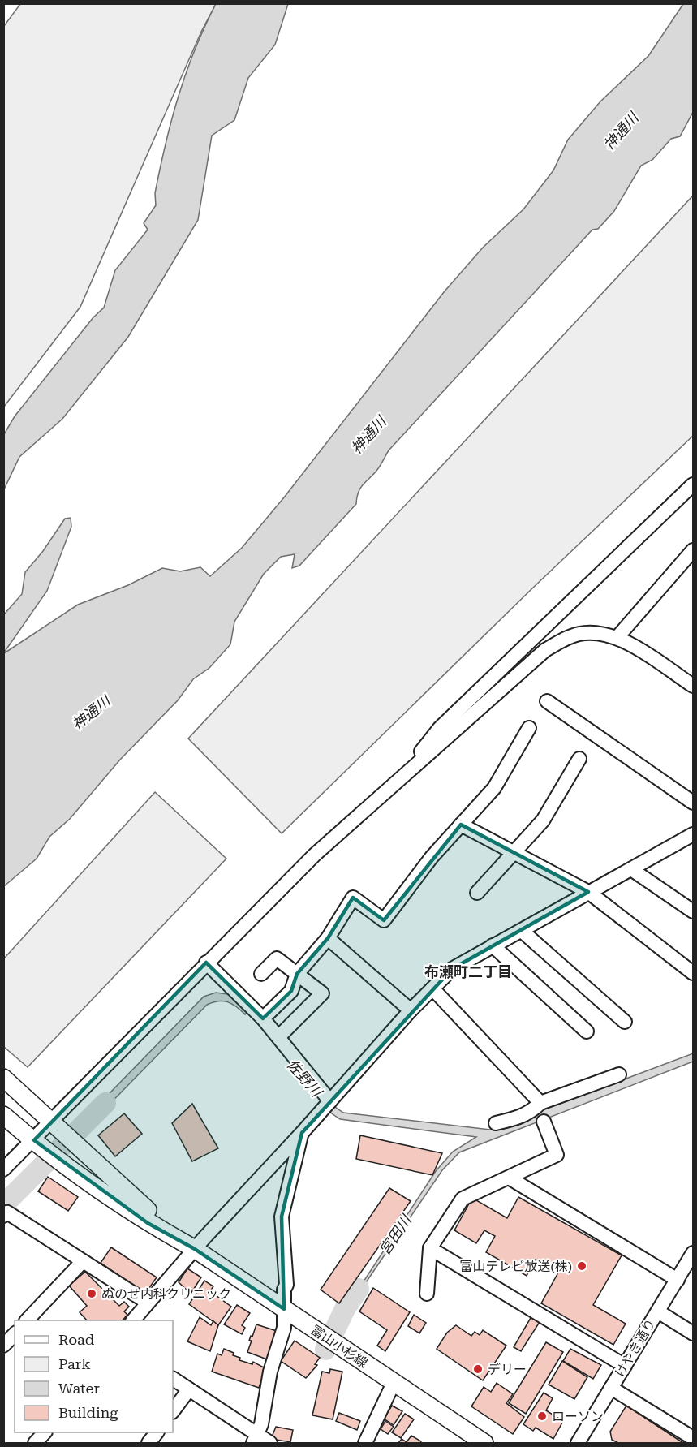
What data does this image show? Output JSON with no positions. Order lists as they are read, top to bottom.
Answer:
{
  "streets": {
    "main road": ["富山小杉線"],
    "street": ["けやき通り"]
  },
  "districts": ["布瀬町二丁目"],
  "water": ["神通川", "佐野川", "宮田川"],
  "places": [
    "富山テレビ放送(株)",
    "ぬのせ内科クリニック",
    "デリー",
    "ローソン"
  ],
  "legend": [
    "Road",
    "Park",
    "Water",
    "Building"
  ]
}
